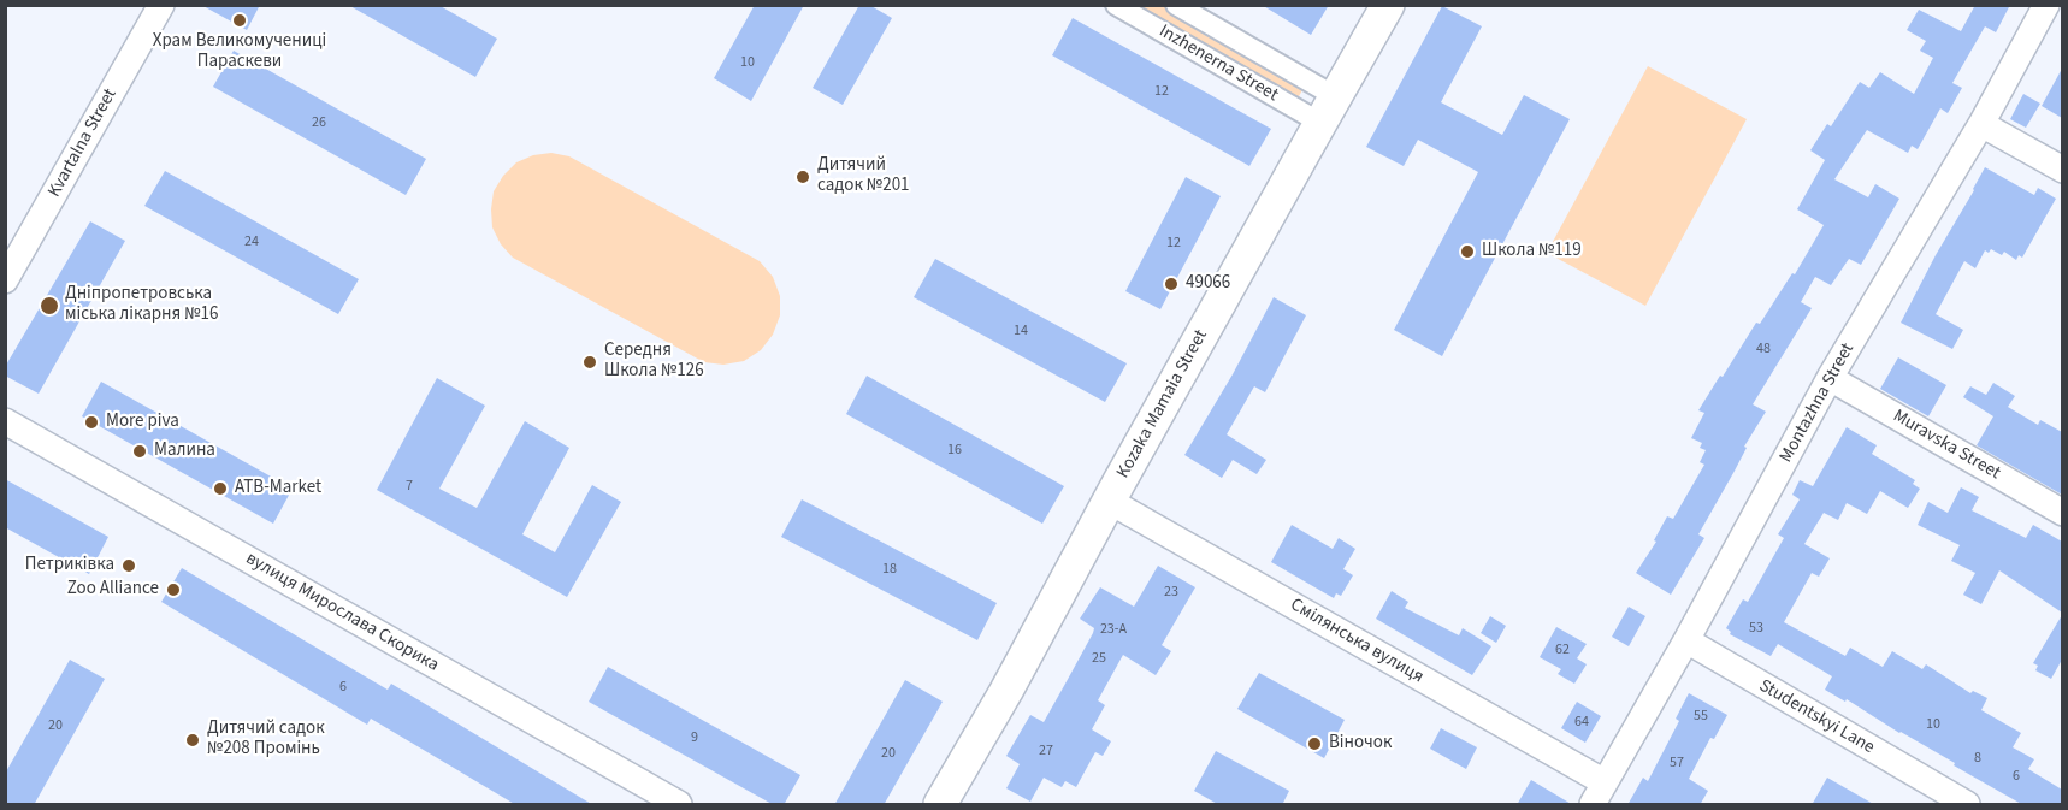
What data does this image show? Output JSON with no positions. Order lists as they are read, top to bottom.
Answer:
{
  "streets": {
    "street": [
      "Inzhenerna Street",
      "Kvartalna Street",
      "Montazhna Street",
      "Kozaka Mamaia Street",
      "Muravska Street",
      "вулиця Мирослава Скорика",
      "Смілянська вулиця",
      "Studentskyi Lane"
    ]
  },
  "crossings": [
    ["Inzhenerna Street", "Kozaka Mamaia Street"],
    ["Montazhna Street", "Muravska Street"],
    ["Montazhna Street", "Смілянська вулиця"],
    ["Montazhna Street", "Studentskyi Lane"],
    ["Kozaka Mamaia Street", "Смілянська вулиця"]
  ],
  "places": [
    "Храм Великомучениці Параскеви",
    "Дитячий садок №201",
    "Школа №119",
    "49066",
    "Дніпропетровська міська лікарня №16",
    "Середня Школа №126",
    "More piva",
    "Малина",
    "ATB-Market",
    "Петриківка",
    "Zoo Alliance",
    "Дитячий садок №208 Промінь",
    "Віночок"
  ],
  "house_numbers": [
    "10",
    "12",
    "26",
    "24",
    "12",
    "14",
    "48",
    "16",
    "7",
    "18",
    "23",
    "53",
    "23-А",
    "62",
    "25",
    "6",
    "55",
    "64",
    "10",
    "20",
    "9",
    "27",
    "20",
    "8",
    "57",
    "6"
  ]
}
